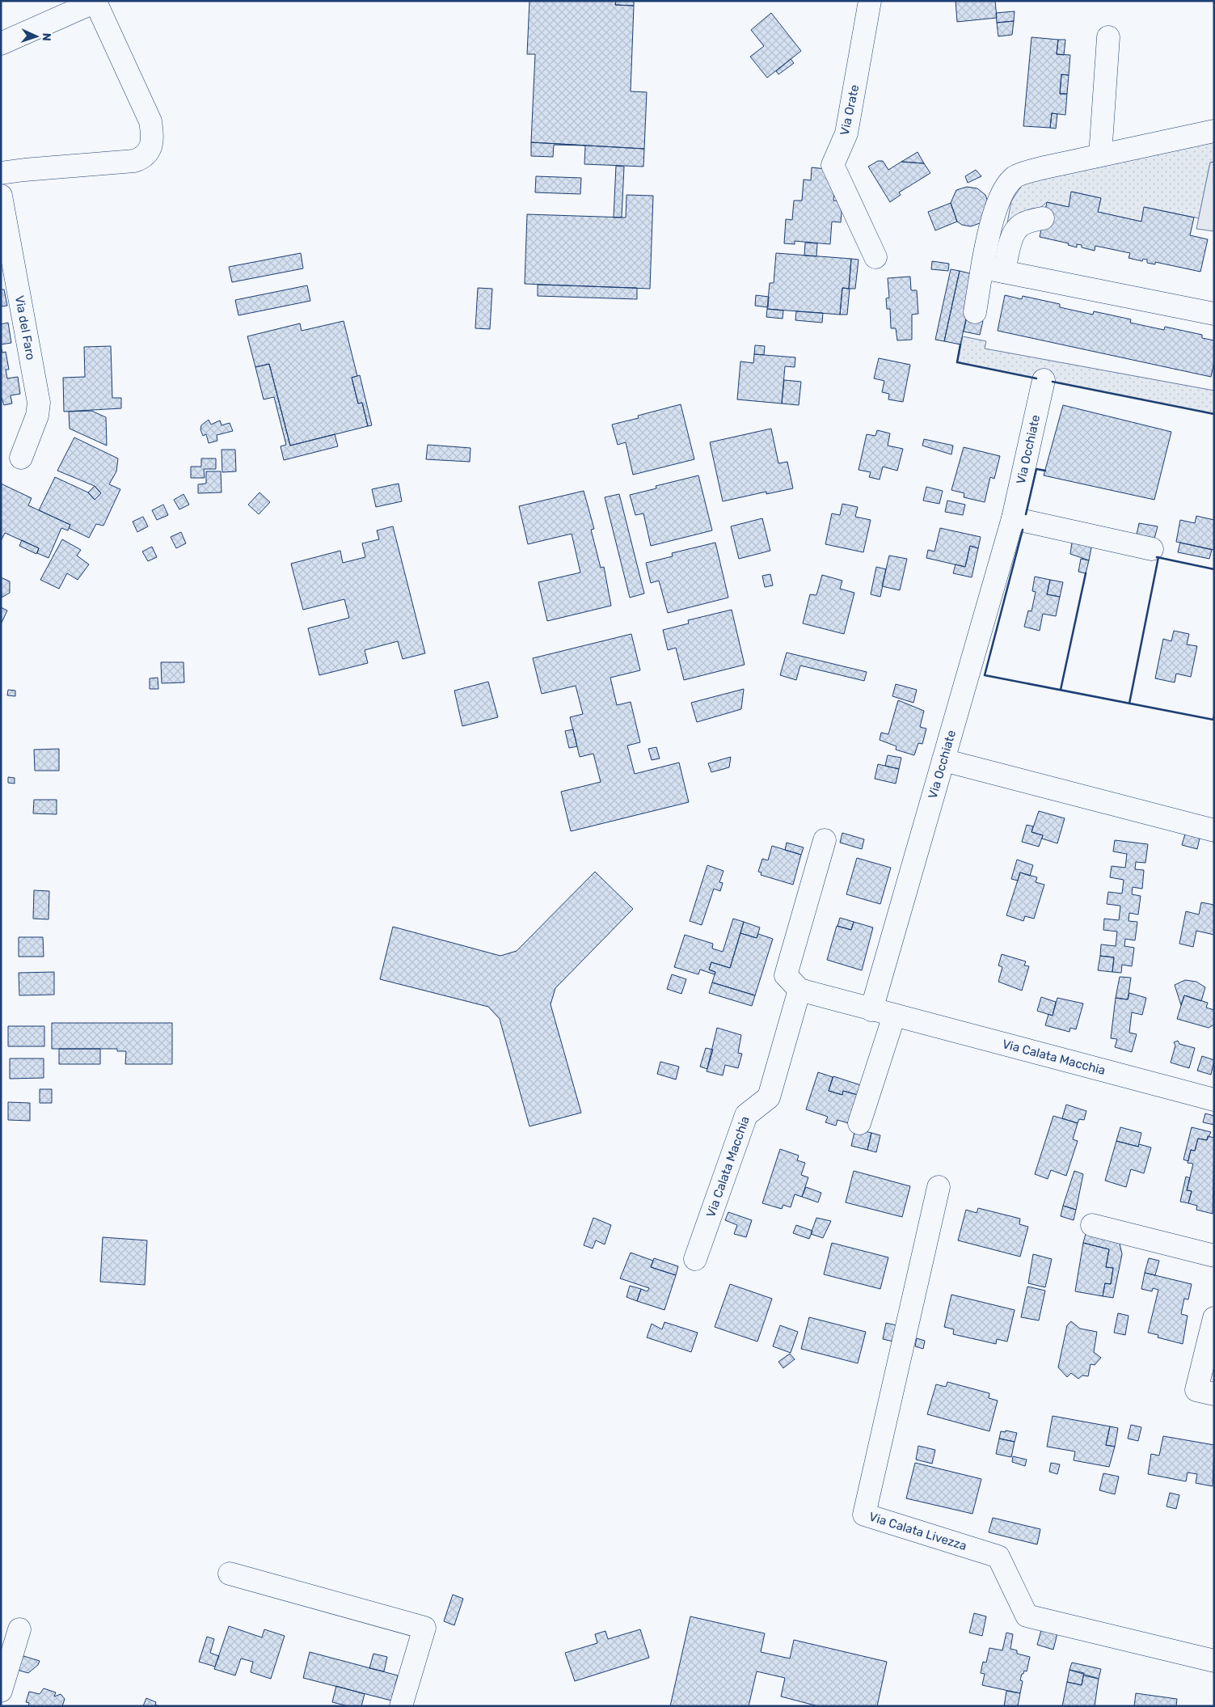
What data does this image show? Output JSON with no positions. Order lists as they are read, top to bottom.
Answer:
{
  "streets": {
    "street": [
      "Via Orate",
      "Via del Faro",
      "Via Occhiate",
      "Via Calata Macchia",
      "Via Calata Livezza"
    ]
  },
  "crossings": [
    ["Via Occhiate", "Via Calata Macchia"]
  ],
  "north": "right"
}
